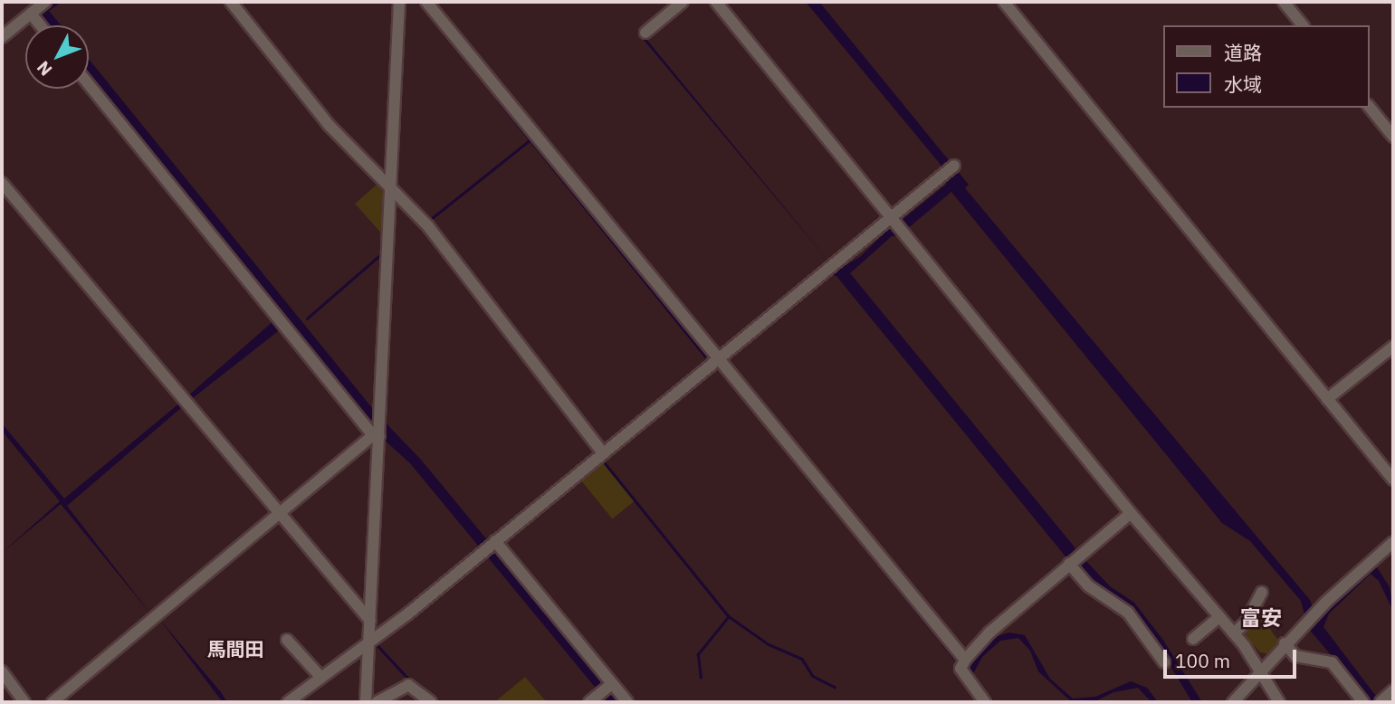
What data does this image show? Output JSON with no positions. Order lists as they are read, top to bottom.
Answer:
{
  "districts": ["富安", "馬間田"],
  "legend": ["道路", "水域"],
  "scale_bar": "100 m",
  "north": "bottom left"
}
